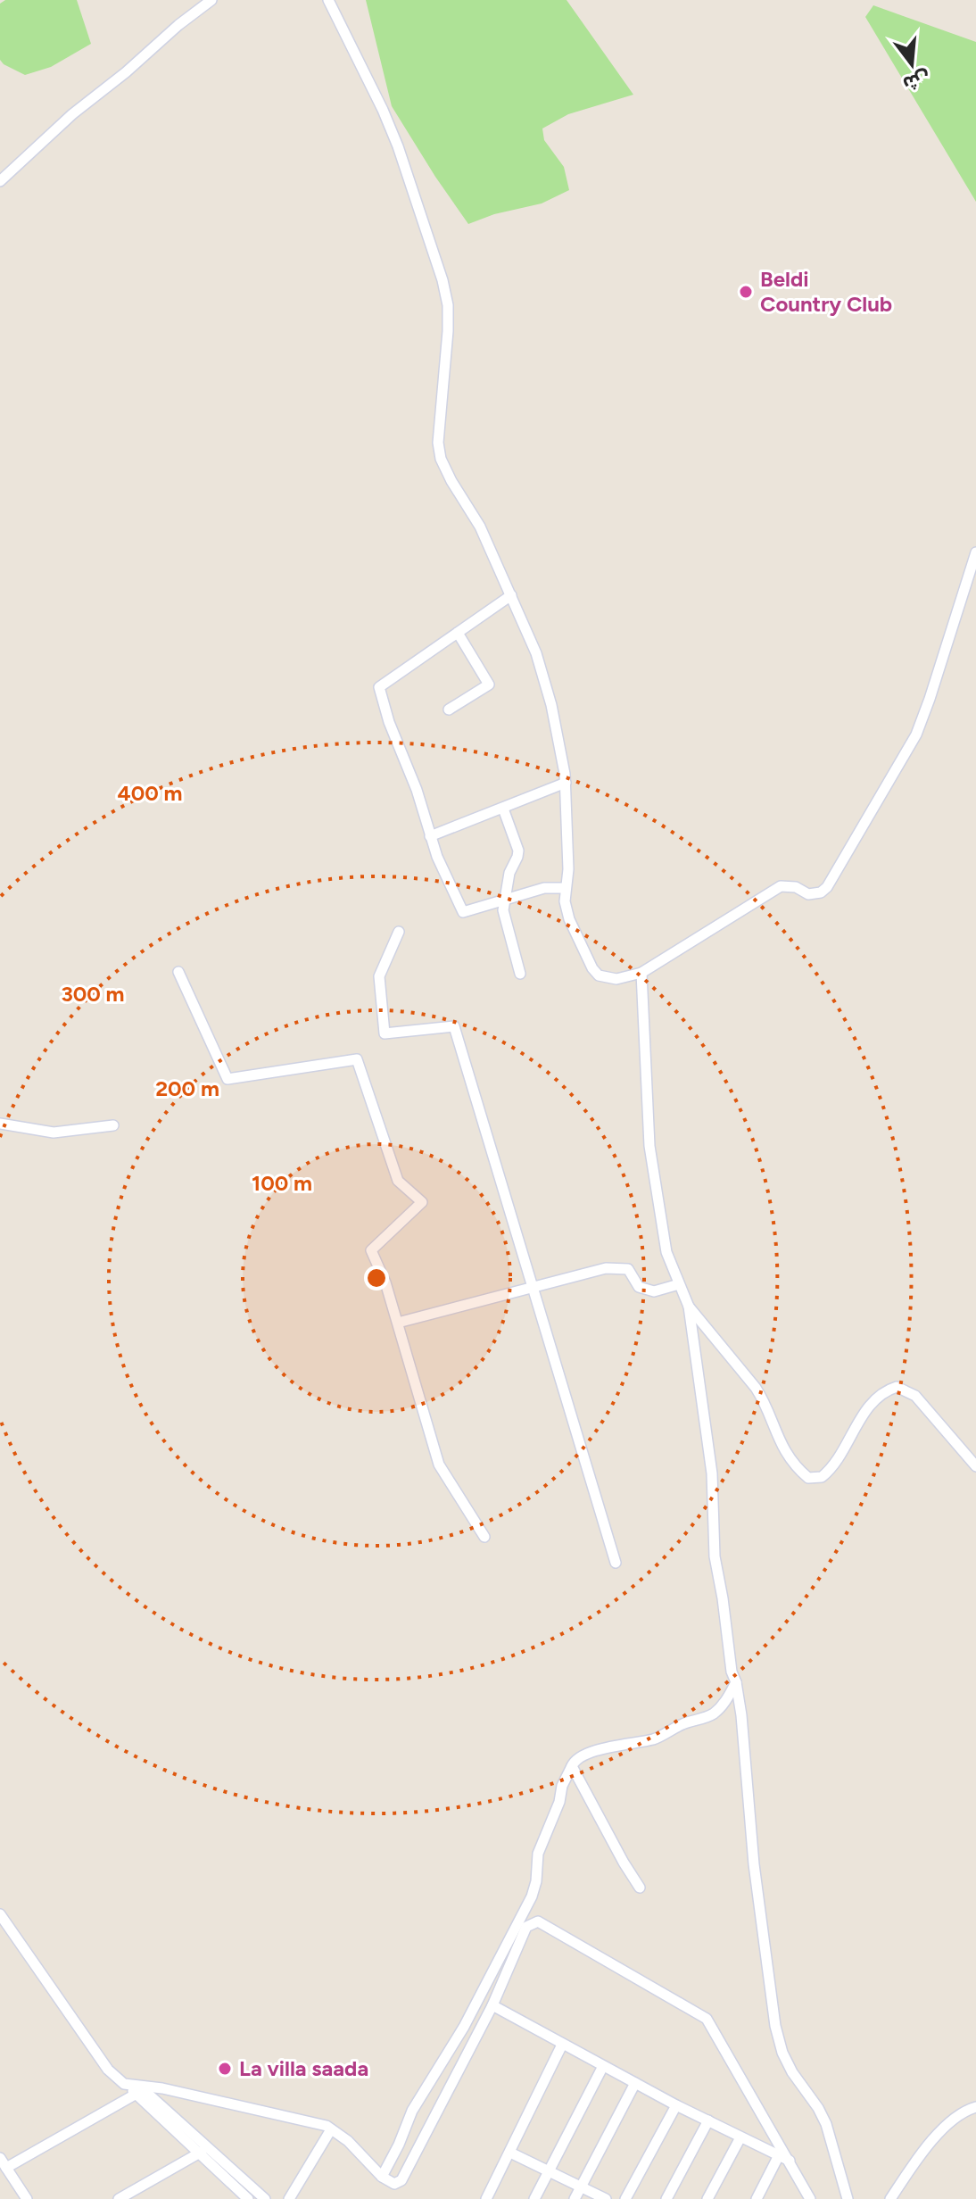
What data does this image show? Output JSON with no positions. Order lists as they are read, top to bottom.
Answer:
{
  "places": ["Beldi Country Club", "La villa saada"],
  "north": "bottom",
  "rings": [
    "400 m",
    "300 m",
    "200 m",
    "100 m"
  ]
}
